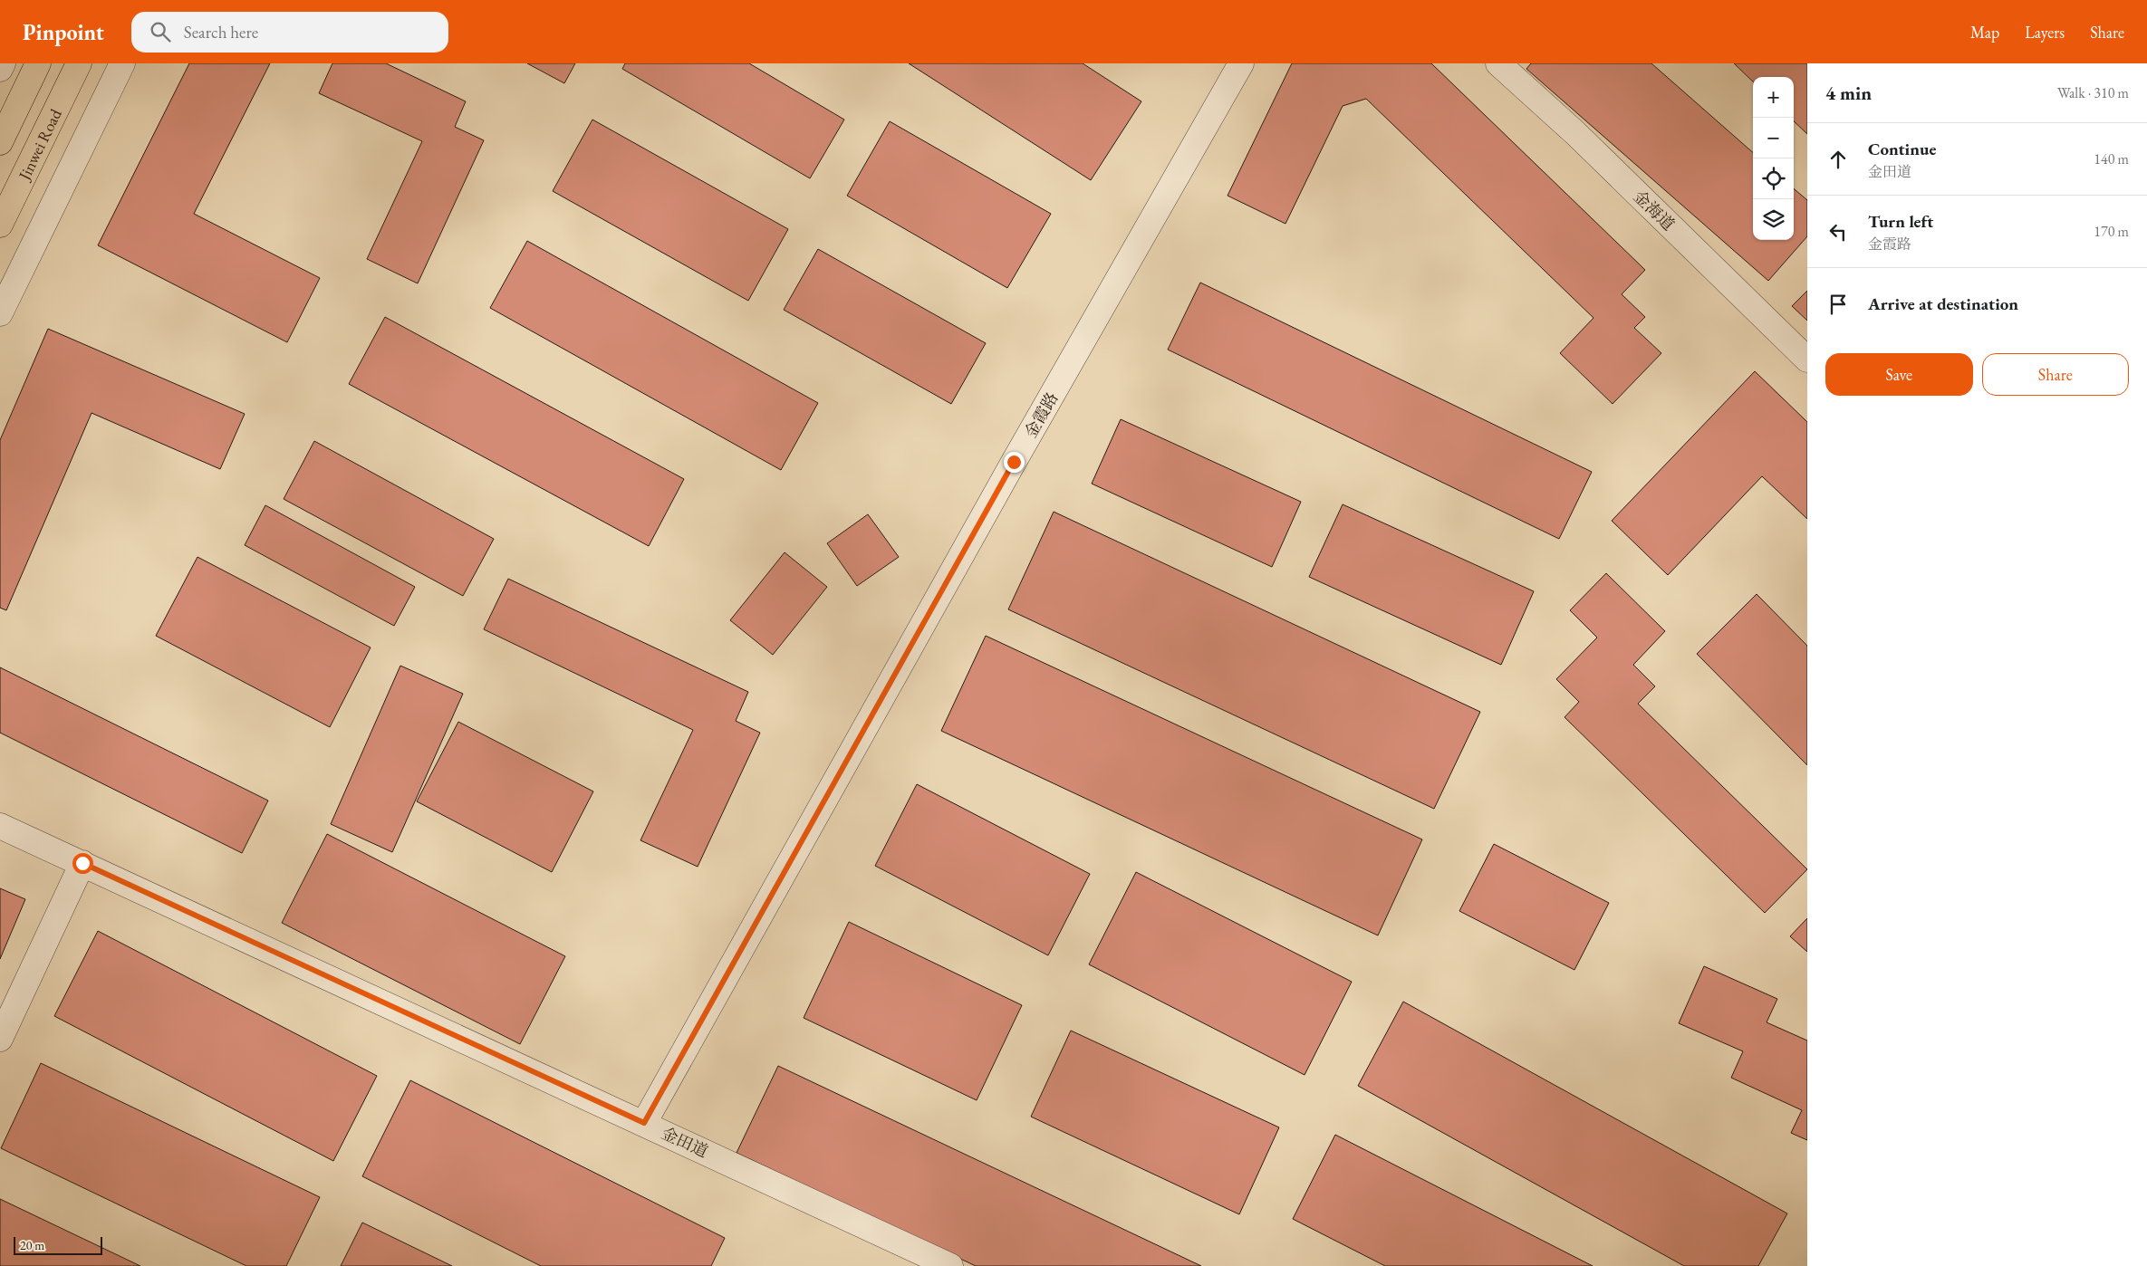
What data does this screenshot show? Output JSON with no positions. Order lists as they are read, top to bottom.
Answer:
{
  "streets": {
    "main road": ["Jinwei Road"],
    "street": ["金海道", "金霞路", "金田道"]
  },
  "crossings": [
    ["金霞路", "金田道"]
  ],
  "scale_bar": "20 m",
  "page": {
    "header": "Pinpoint",
    "search": "Search here",
    "nav": ["Map", "Layers", "Share"],
    "heading": ["4 min", "Walk · 310 m"],
    "map_buttons": ["+", "−"],
    "list": [
      ["Continue", "金田道", "140 m"],
      ["Turn left", "金霞路", "170 m"],
      "Arrive at destination"
    ],
    "buttons": ["Save", "Share"],
    "scale": "20 m"
  }
}
